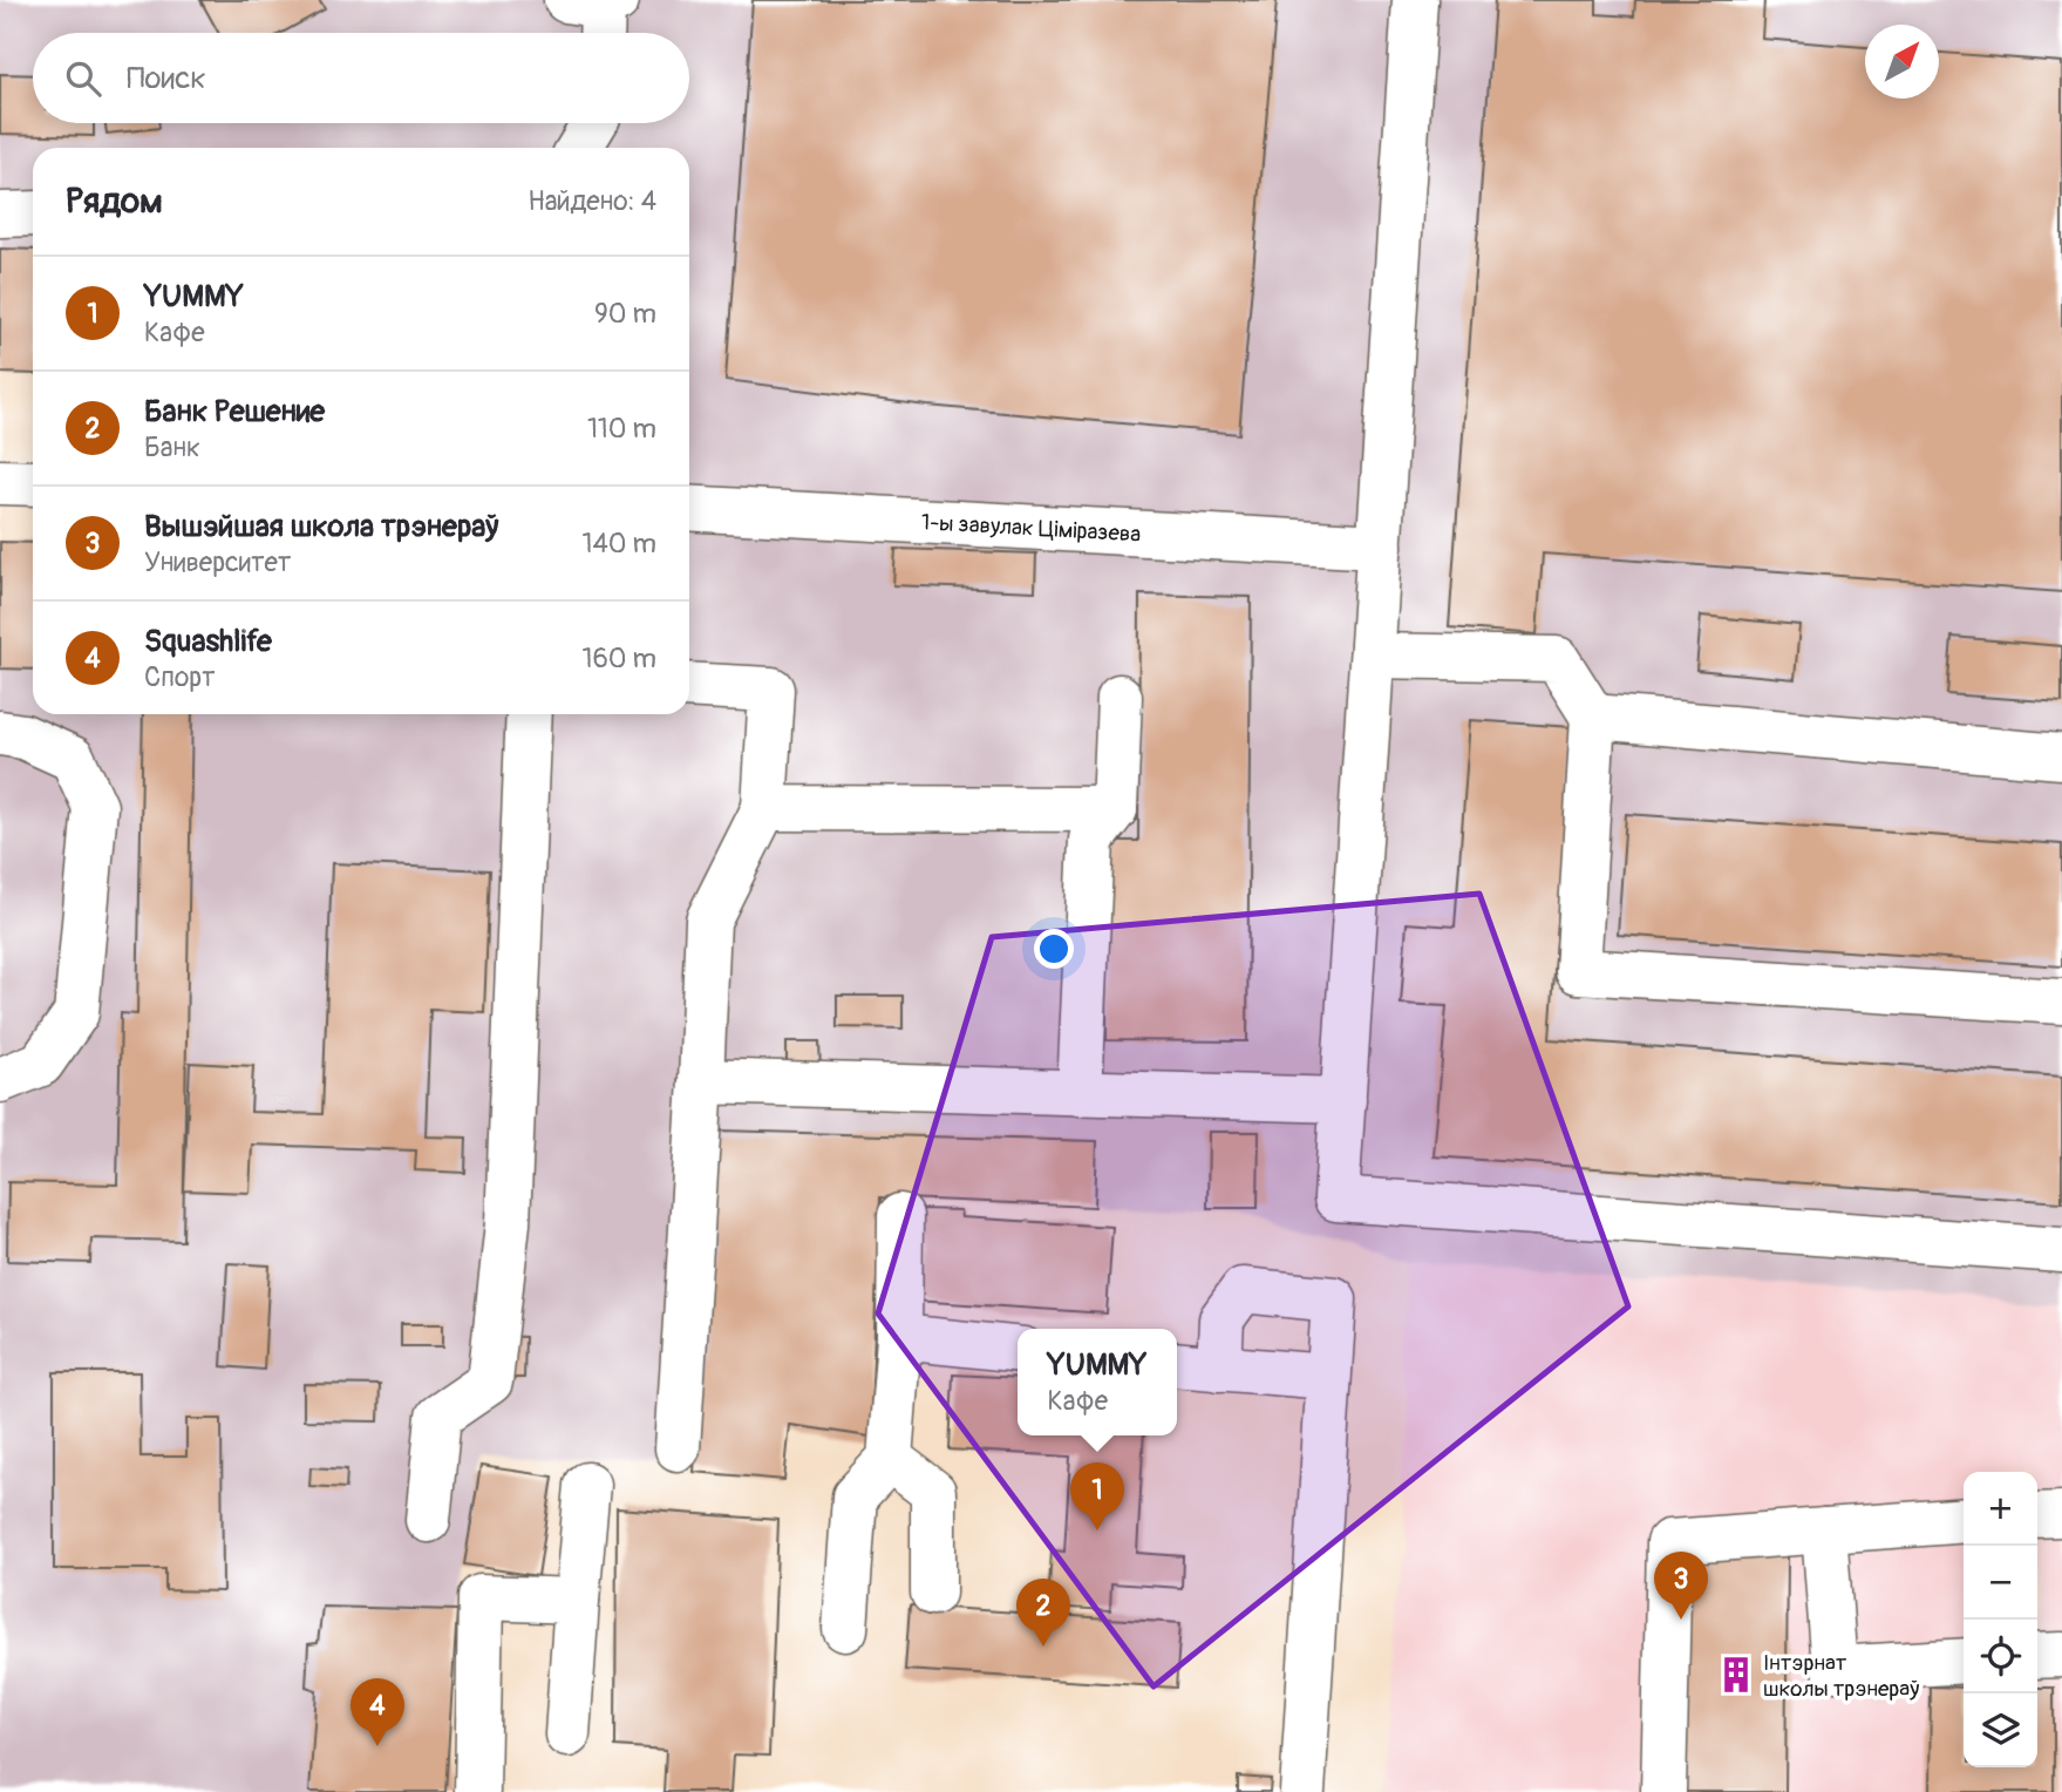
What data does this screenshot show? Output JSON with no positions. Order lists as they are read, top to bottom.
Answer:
{
  "streets": {
    "street": ["1-ы завулак Ціміразева"]
  },
  "places": {
    "building": ["Інтэрнат школы трэнераў"]
  },
  "north": "top right",
  "page": {
    "search": "Поиск",
    "heading": ["Рядом", "Найдено: 4"],
    "list": [
      {
        "mark": "1",
        "name": "YUMMY",
        "note": "Кафе",
        "value": "90 m"
      },
      {
        "mark": "2",
        "name": "Банк Решение",
        "note": "Банк",
        "value": "110 m"
      },
      {
        "mark": "3",
        "name": "Вышэйшая школа трэнераў",
        "note": "Университет",
        "value": "140 m"
      },
      {
        "mark": "4",
        "name": "Squashlife",
        "note": "Спорт",
        "value": "160 m"
      }
    ],
    "popup": ["YUMMY", "Кафе"],
    "pins": [
      "1",
      "3",
      "2",
      "4"
    ],
    "map_buttons": ["+", "−"]
  }
}
